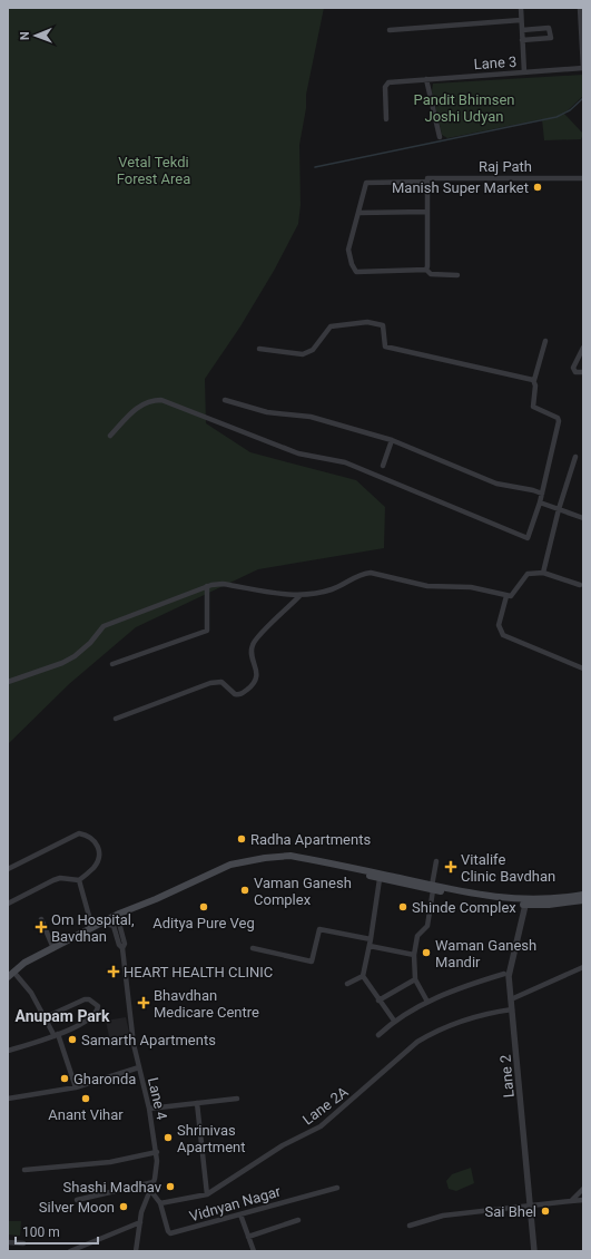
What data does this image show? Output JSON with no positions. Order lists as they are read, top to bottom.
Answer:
{
  "streets": {
    "street": [
      "Lane 3",
      "Raj Path",
      "Lane 2",
      "Lane 4",
      "Lane 2A",
      "Vidnyan Nagar"
    ]
  },
  "crossings": [
    ["Lane 2", "Lane 2A"],
    ["Lane 2A", "Vidnyan Nagar"]
  ],
  "districts": ["Anupam Park"],
  "parks": ["Pandit Bhimsen Joshi Udyan", "Vetal Tekdi Forest Area"],
  "places": {
    "other": [
      "Manish Super Market",
      "Radha Apartments",
      "Vaman Ganesh Complex",
      "Aditya Pure Veg",
      "Shinde Complex",
      "Waman Ganesh Mandir",
      "Samarth Apartments",
      "Gharonda",
      "Anant Vihar",
      "Shrinivas Apartment",
      "Shashi Madhav",
      "Silver Moon",
      "Sai Bhel"
    ],
    "health": [
      "Vitalife Clinic Bavdhan",
      "Om Hospital, Bavdhan",
      "HEART HEALTH CLINIC",
      "Bhavdhan Medicare Centre"
    ]
  },
  "scale_bar": "100 m",
  "north": "left"
}
